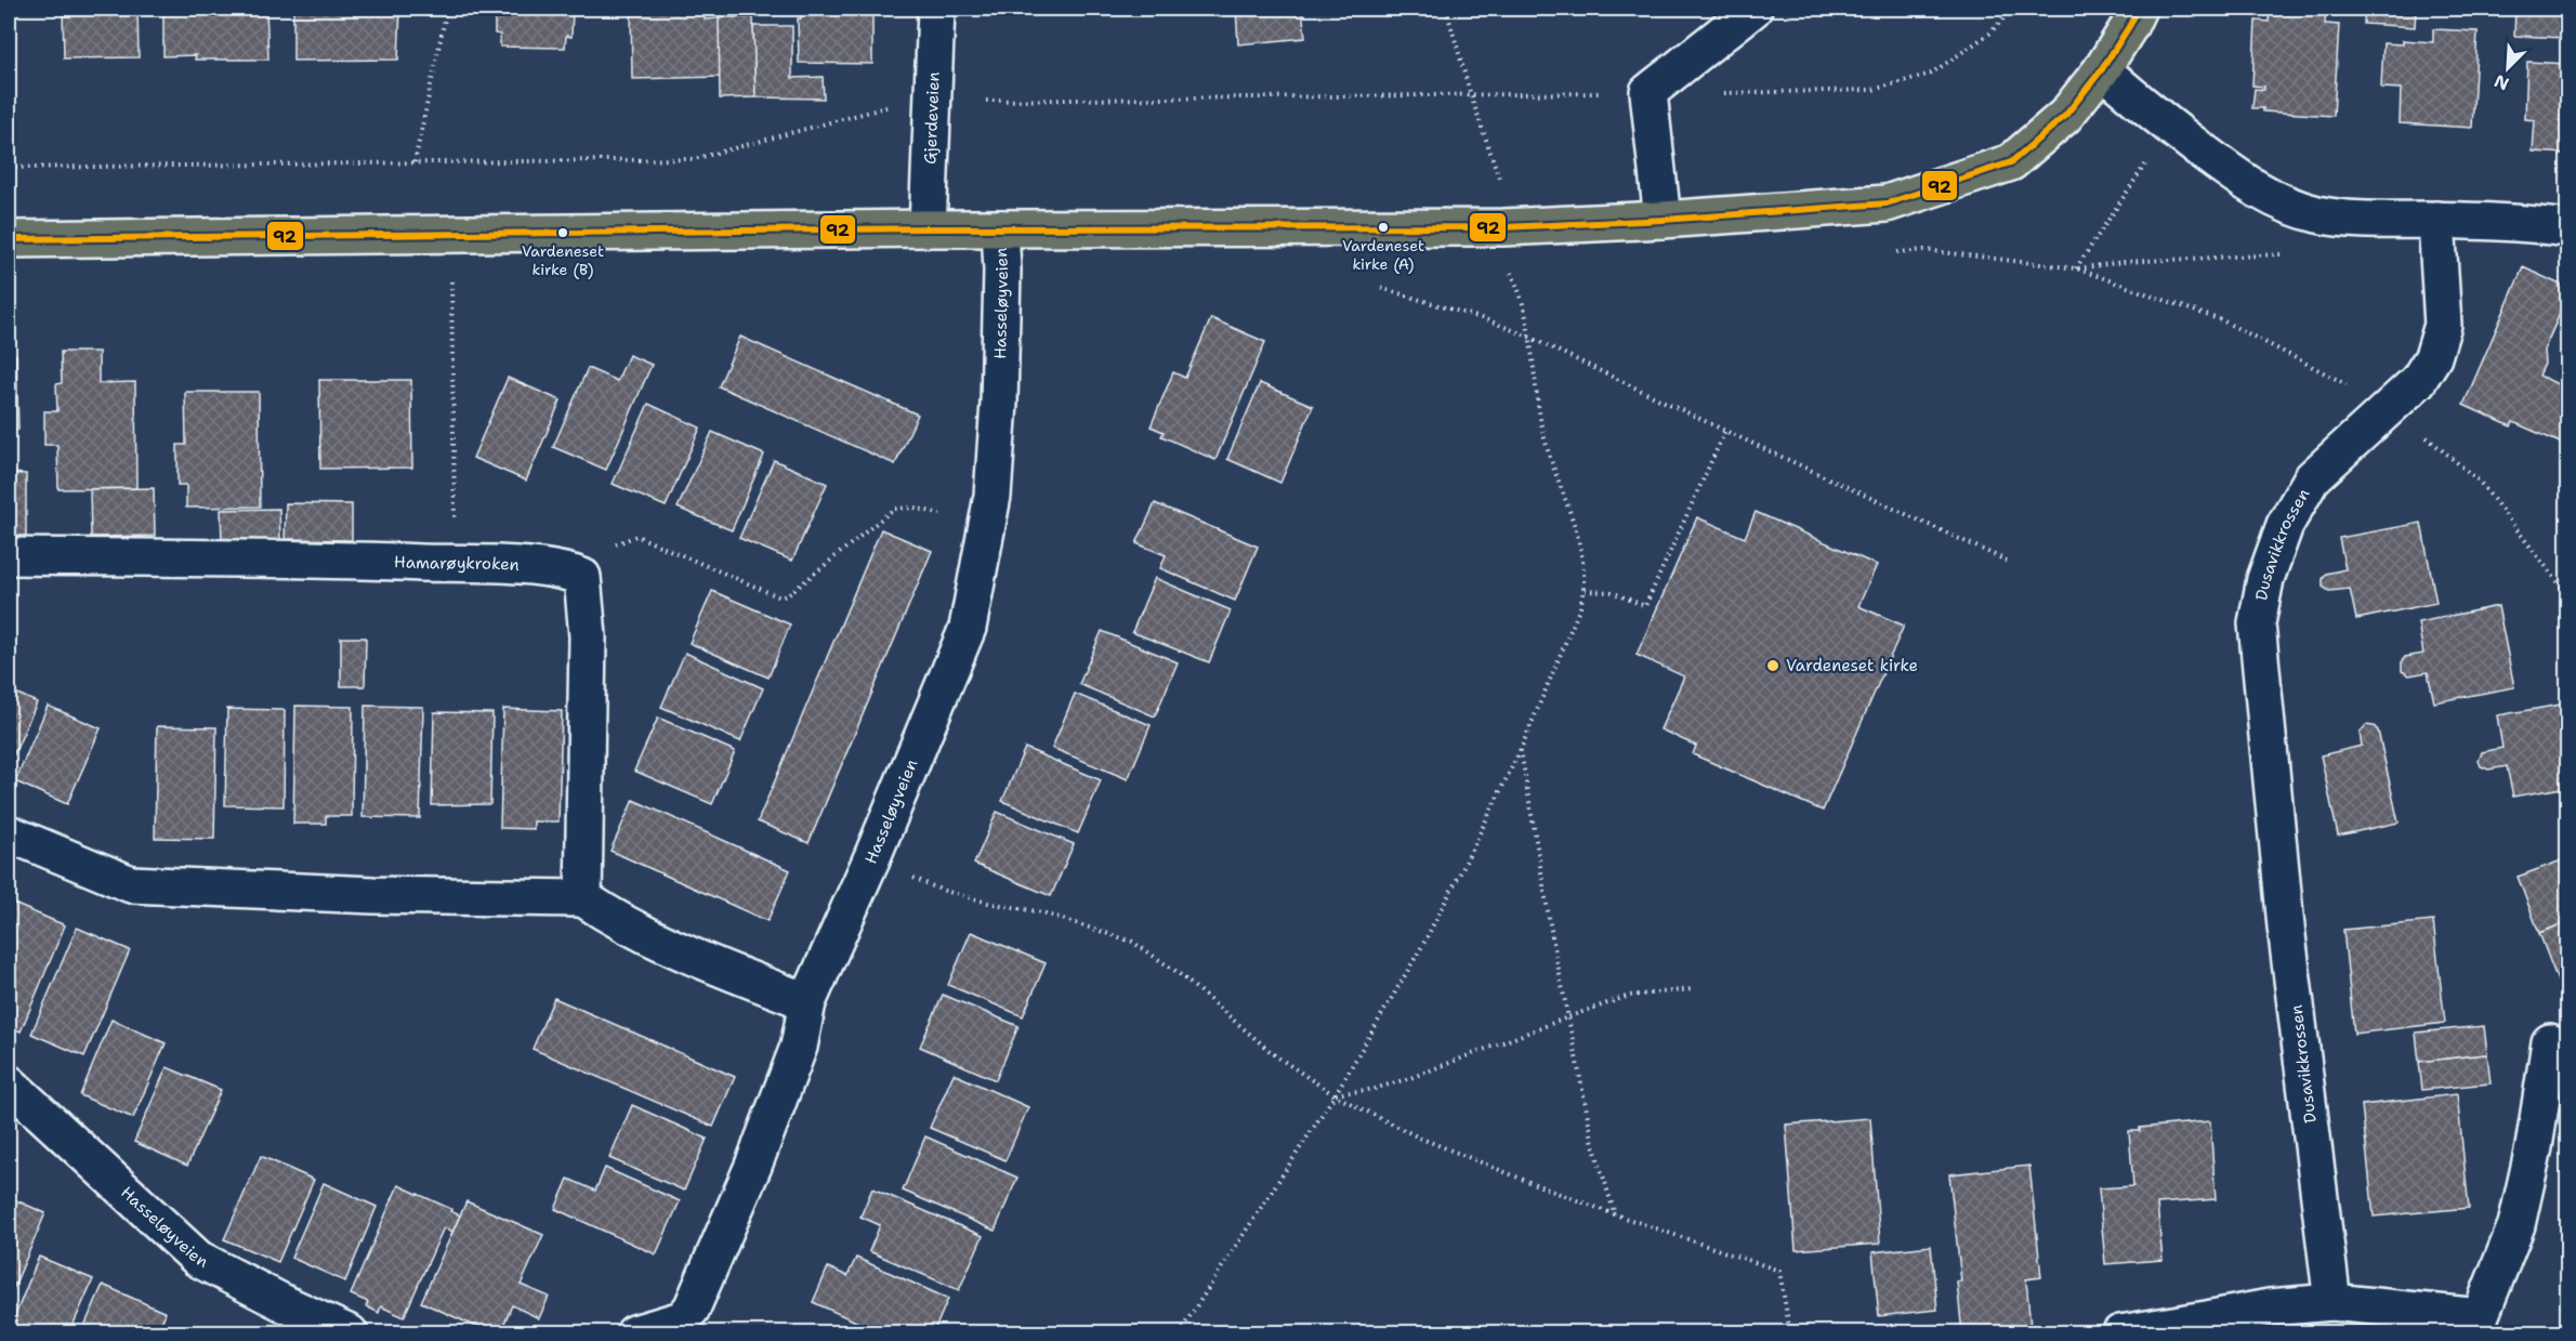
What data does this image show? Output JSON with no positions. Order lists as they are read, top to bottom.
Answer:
{
  "streets": {
    "street": [
      "Gjerdeveien",
      "Hasseløyveien",
      "Dusavikkrossen",
      "Hamarøykroken"
    ]
  },
  "places": ["Vardeneset kirke (A)", "Vardeneset kirke (B)", "Vardeneset kirke"],
  "lines": ["transit line 92"],
  "north": "bottom left"
}
